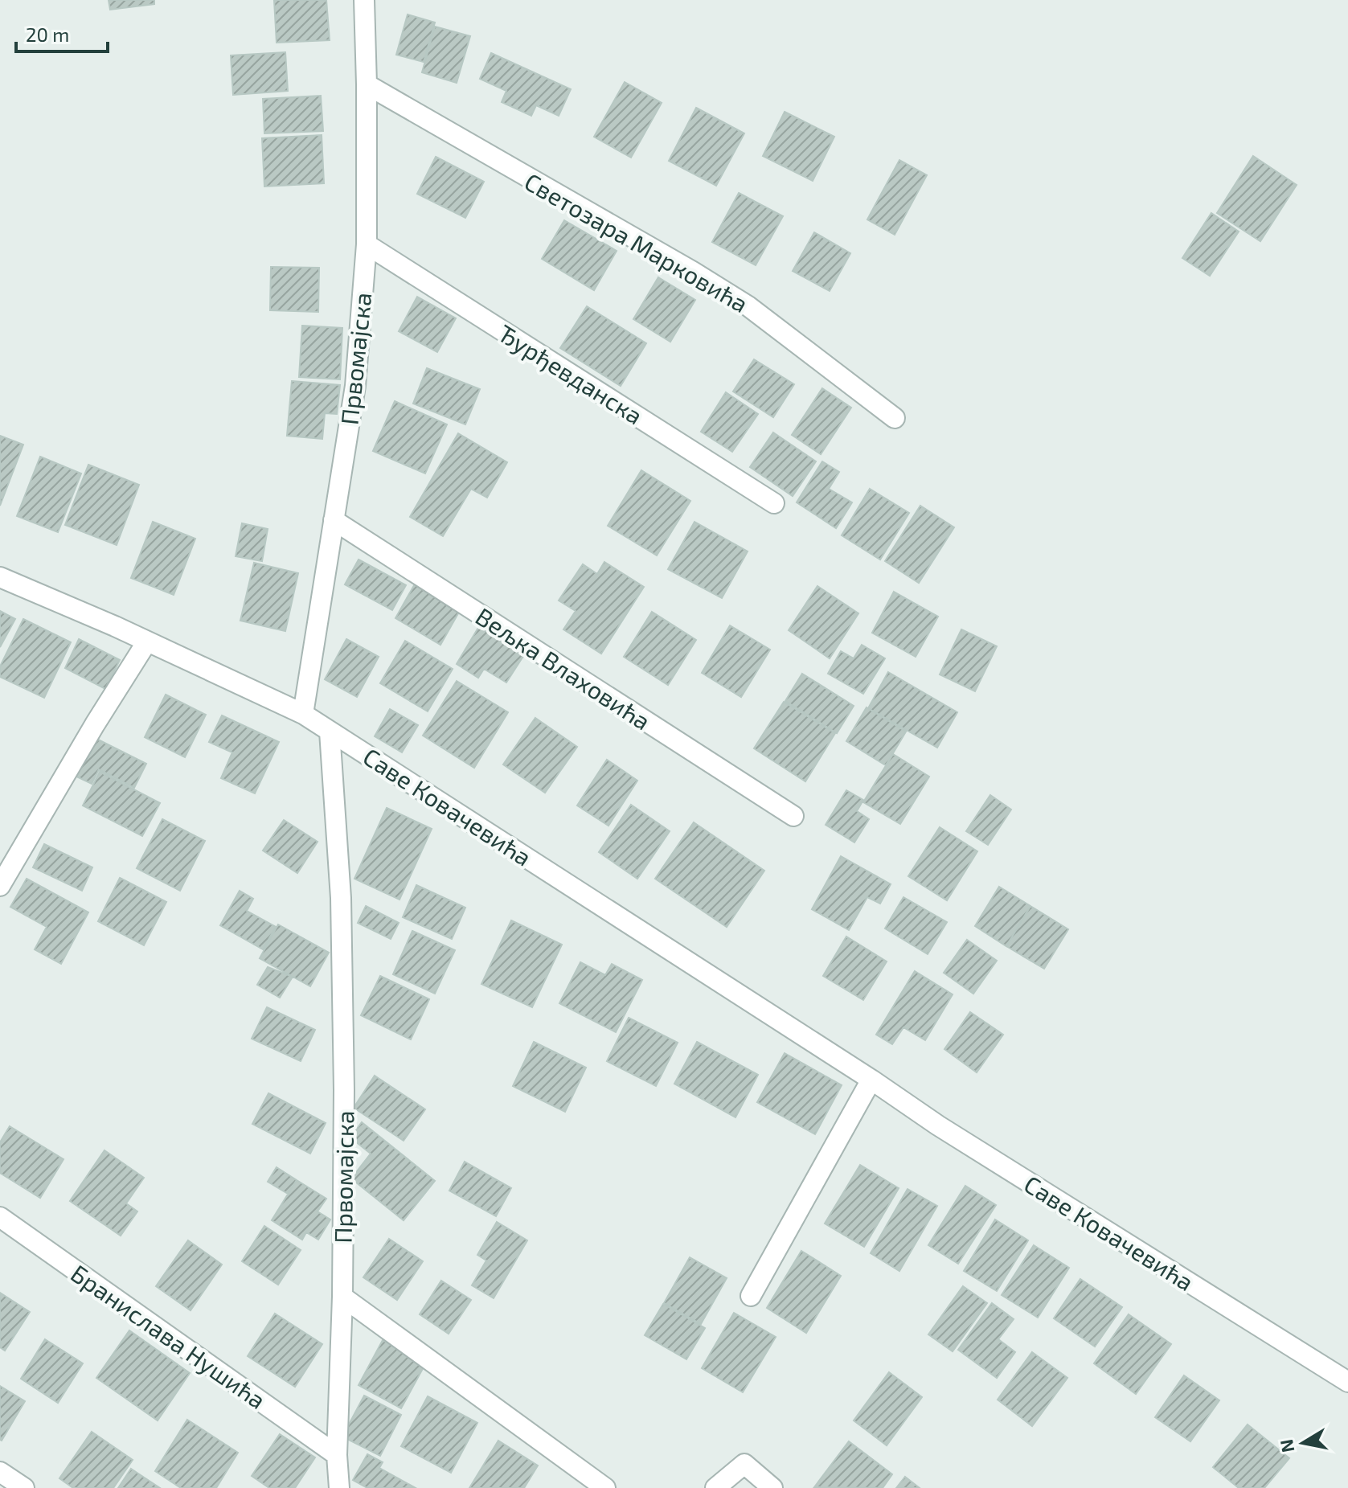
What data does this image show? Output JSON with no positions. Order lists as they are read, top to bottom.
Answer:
{
  "streets": {
    "street": [
      "Светозара Марковића",
      "Првомајска",
      "Ђурђевданска",
      "Вељка Влаховића",
      "Саве Ковачевића",
      "Бранислава Нушића"
    ]
  },
  "crossings": [
    ["Светозара Марковића", "Првомајска"],
    ["Првомајска", "Ђурђевданска"],
    ["Првомајска", "Вељка Влаховића"],
    ["Првомајска", "Саве Ковачевића"],
    ["Првомајска", "Бранислава Нушића"]
  ],
  "scale_bar": "20 m",
  "north": "left"
}
